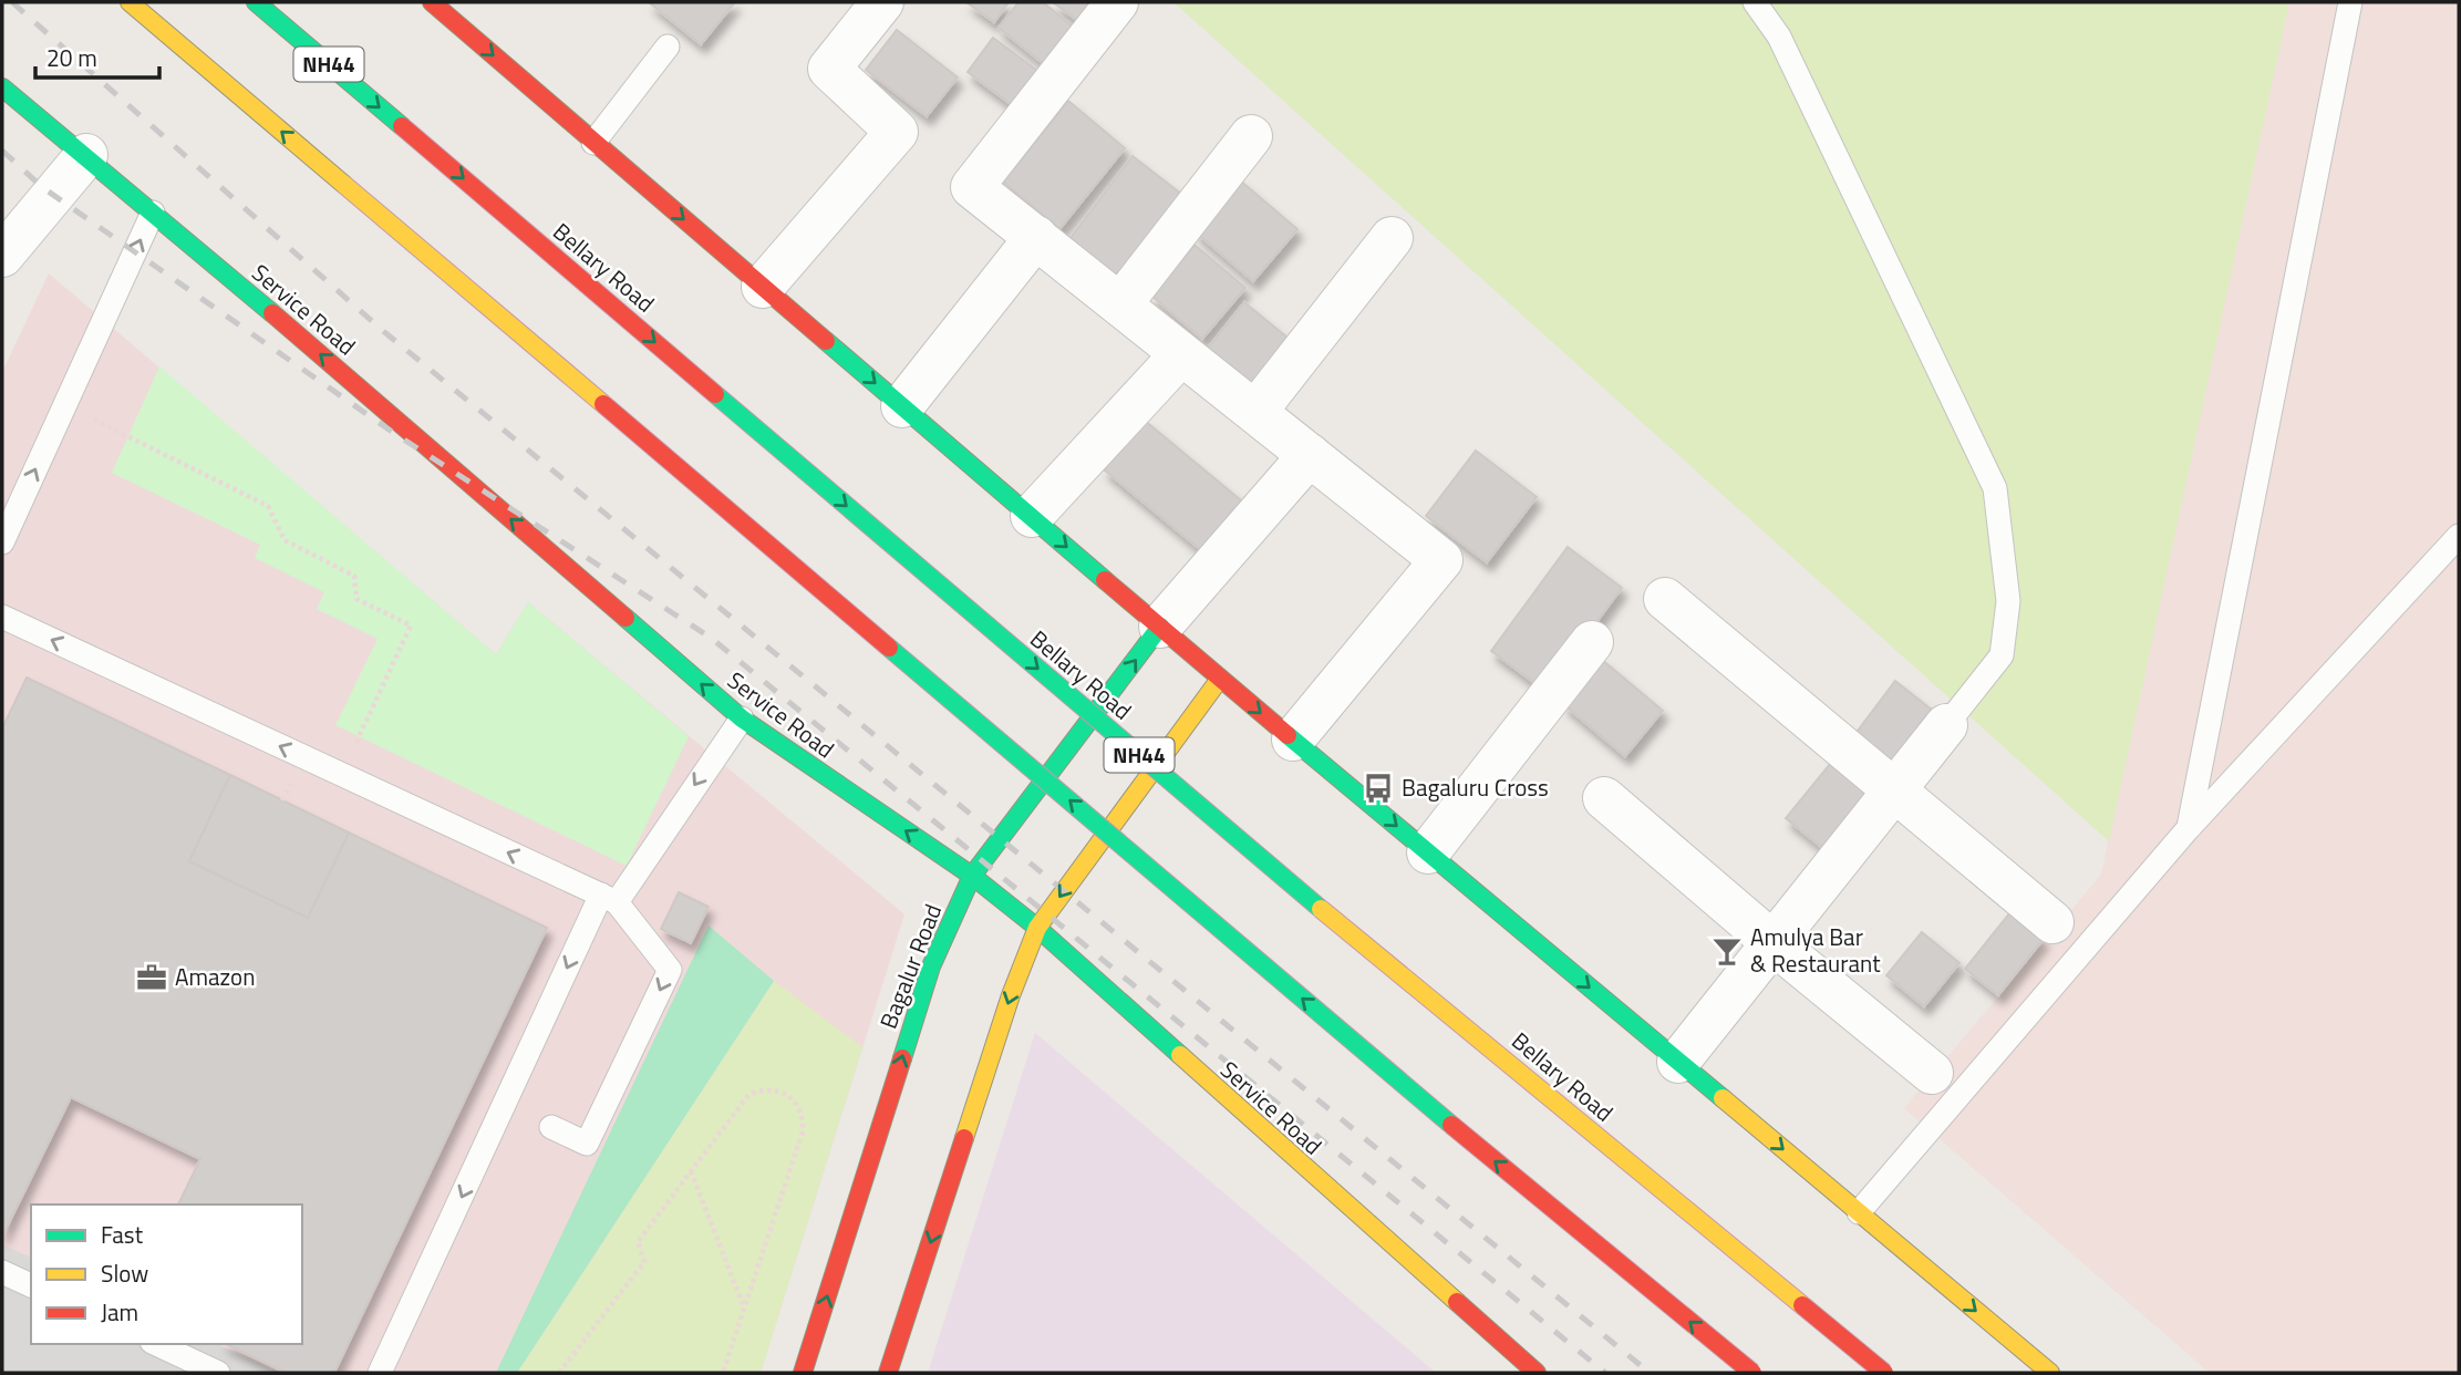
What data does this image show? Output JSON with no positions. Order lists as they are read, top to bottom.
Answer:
{
  "streets": {
    "main road": [
      "NH44",
      "Bellary Road",
      "Service Road",
      "Bagalur Road"
    ]
  },
  "crossings": [
    ["Service Road", "Bagalur Road"]
  ],
  "places": {
    "bus stop": ["Bagaluru Cross"],
    "bar": ["Amulya Bar & Restaurant"],
    "office": ["Amazon"]
  },
  "legend": ["Fast", "Slow", "Jam"],
  "scale_bar": "20 m"
}
